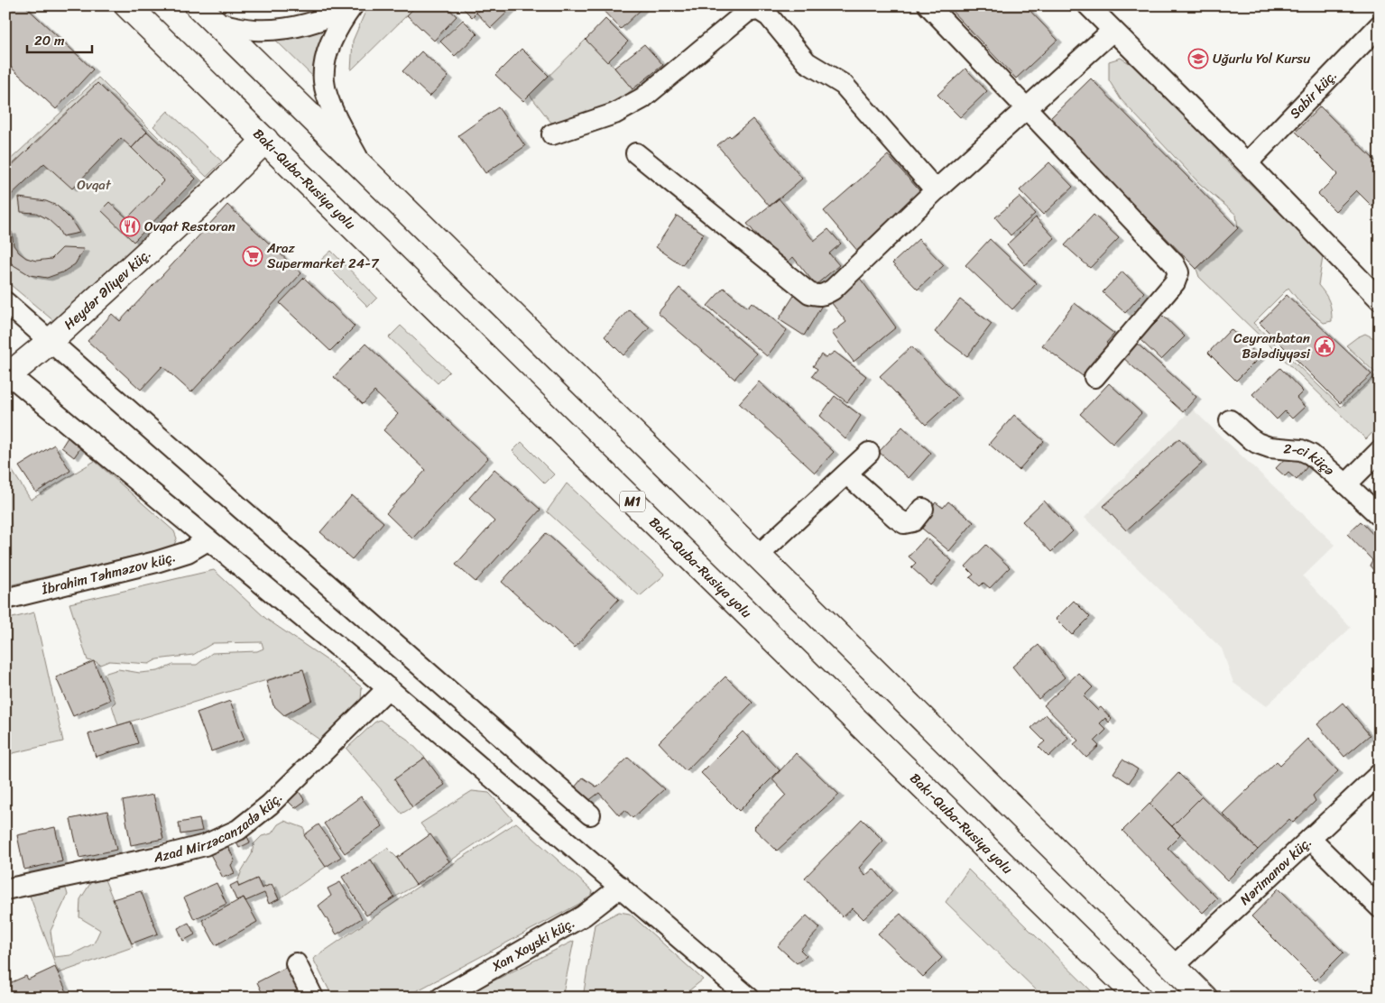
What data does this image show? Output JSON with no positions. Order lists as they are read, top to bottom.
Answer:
{
  "streets": {
    "main road": ["Bakı-Quba-Rusiya yolu", "Heydər Əliyev küç.", "M1"],
    "street": [
      "Sabir küç.",
      "2-ci küçə",
      "İbrahim Təhməzov küç.",
      "Azad Mirzəcanzadə küç.",
      "Nərimanov küç.",
      "Xan Xoyski küç."
    ]
  },
  "crossings": [
    ["Bakı-Quba-Rusiya yolu", "Heydər Əliyev küç."]
  ],
  "parks": ["Ovqat"],
  "places": {
    "school or university": ["Uğurlu Yol Kursu"],
    "restaurant": ["Ovqat Restoran"],
    "supermarket": ["Araz Supermarket 24-7"],
    "public building": ["Ceyranbatan Bələdiyyəsi"]
  },
  "scale_bar": "20 m"
}
